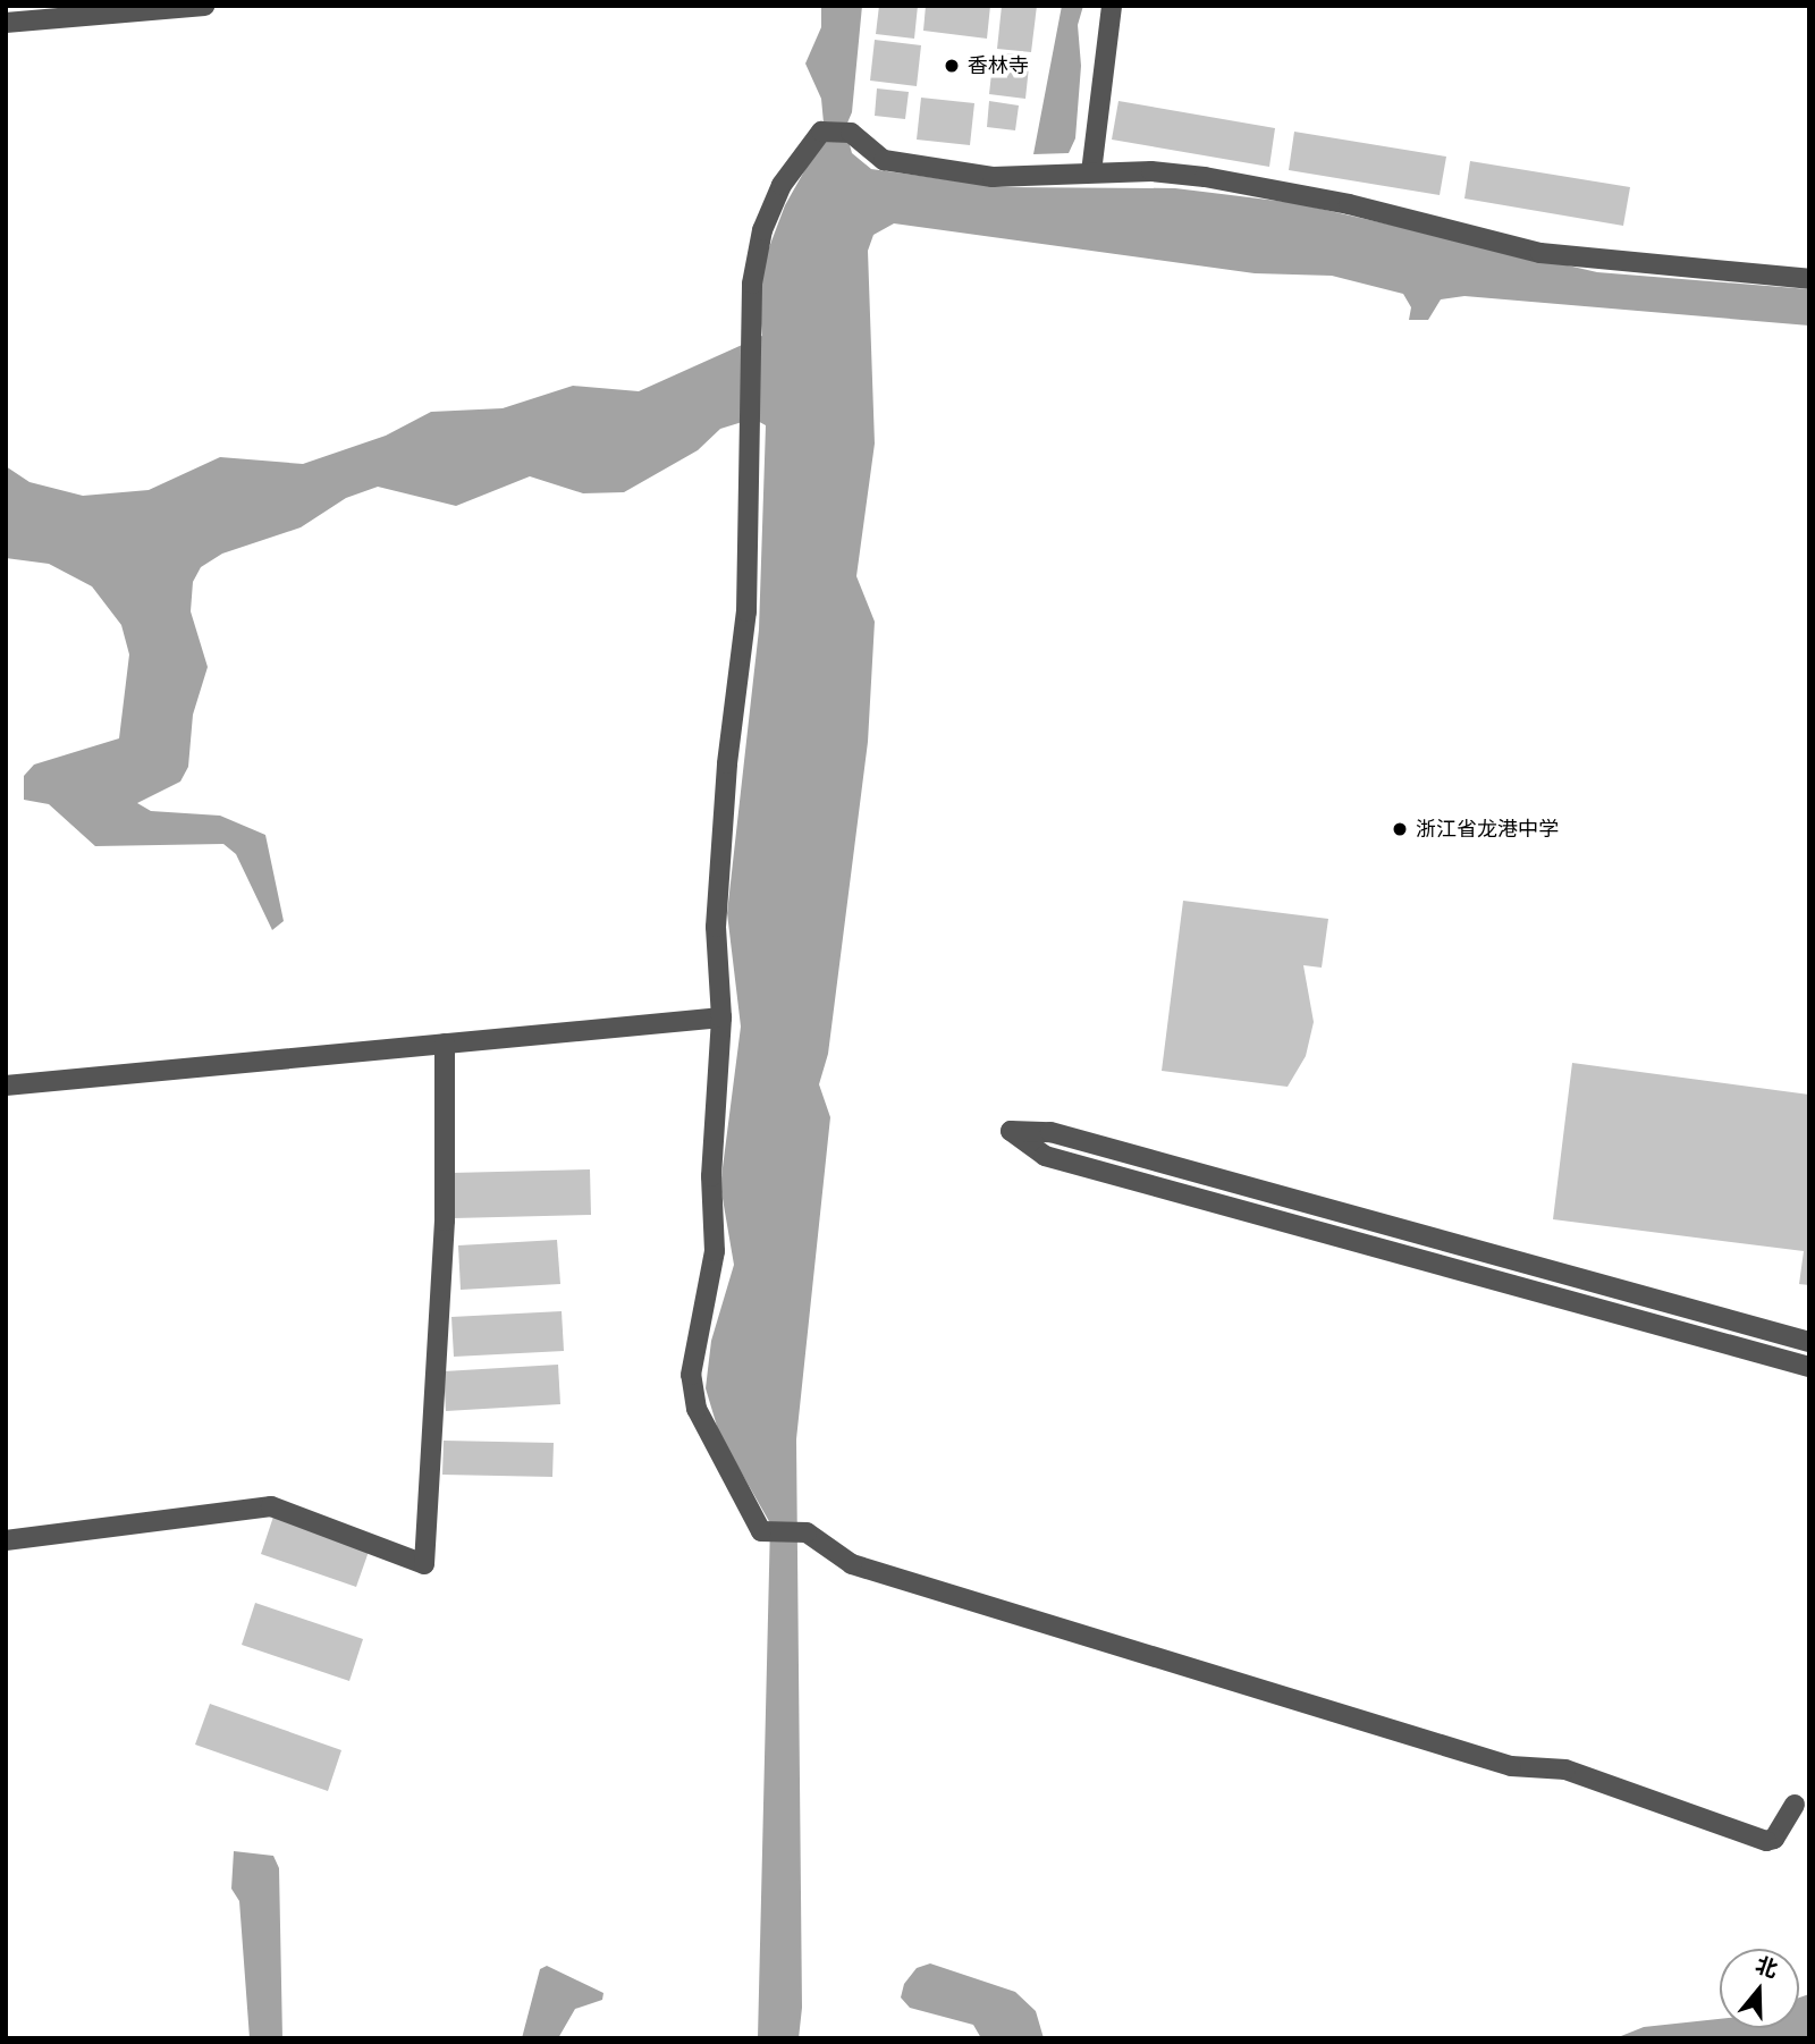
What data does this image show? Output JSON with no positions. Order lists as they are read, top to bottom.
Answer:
{
  "places": ["香林寺", "浙江省龙港中学"],
  "north": "top"
}
